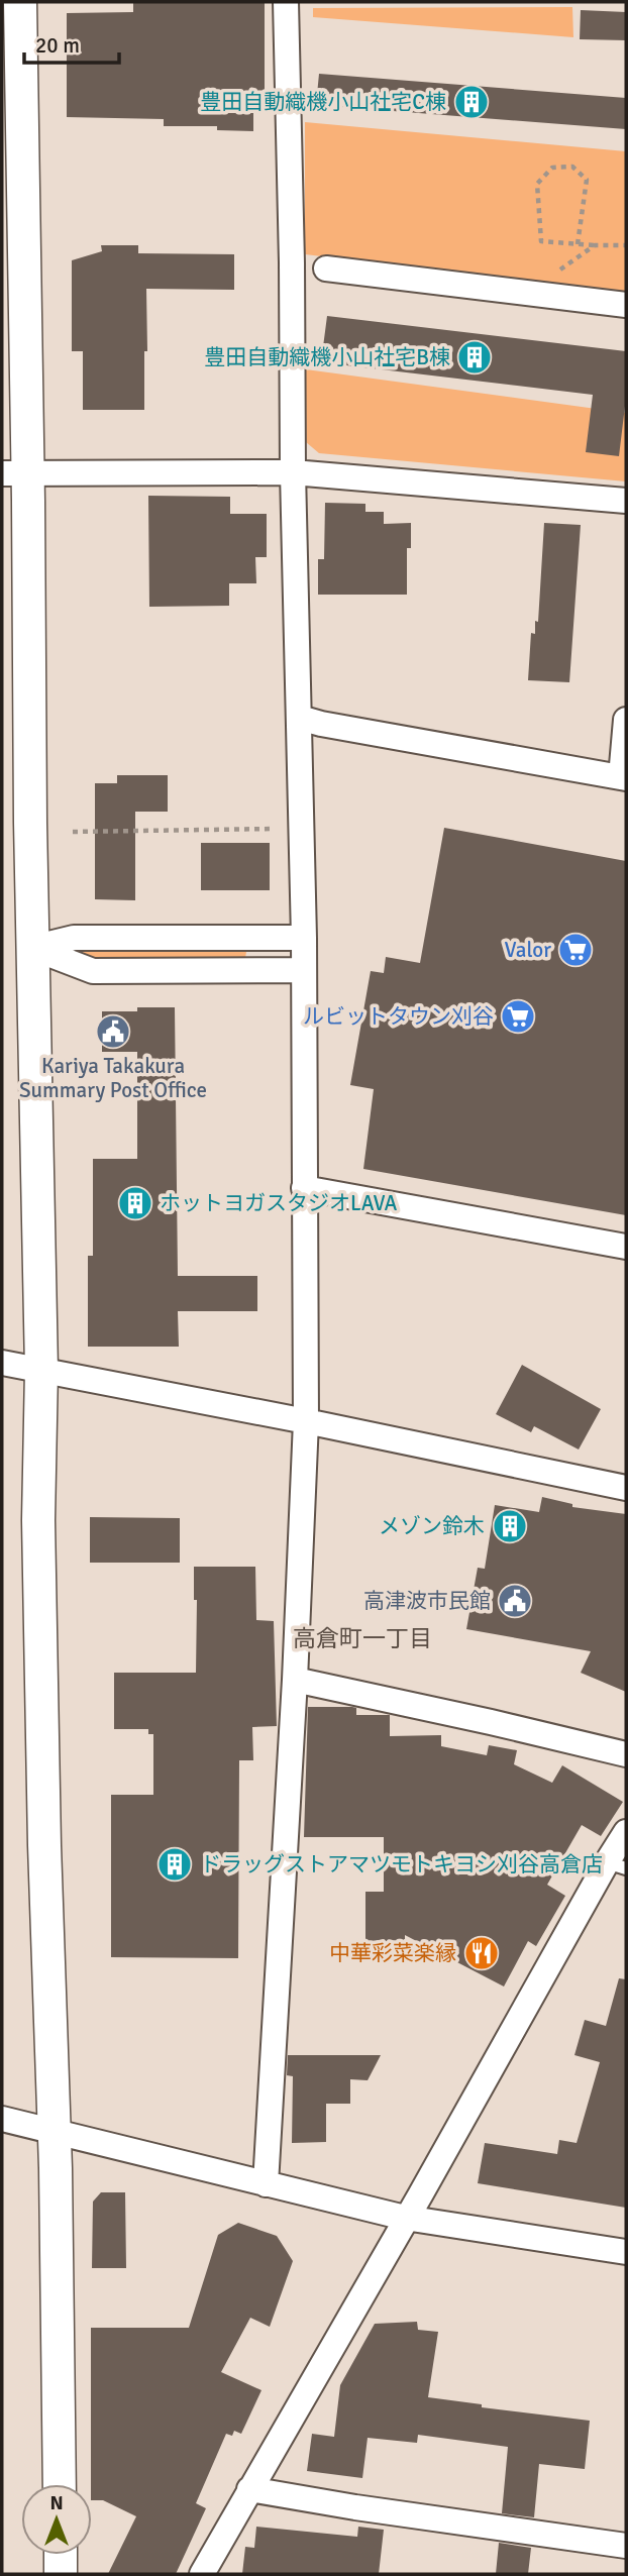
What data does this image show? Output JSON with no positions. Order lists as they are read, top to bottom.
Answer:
{
  "districts": ["高倉町一丁目"],
  "places": {
    "building": [
      "豊田自動織機小山社宅C棟",
      "豊田自動織機小山社宅B棟",
      "ホットヨガスタジオLAVA",
      "メゾン鈴木",
      "ドラッグストアマツモトキヨシ刈谷高倉店"
    ],
    "supermarket": ["Valor", "ルビットタウン刈谷"],
    "public building": ["Kariya Takakura Summary Post Office", "高津波市民館"],
    "restaurant": ["中華彩菜楽縁"]
  },
  "scale_bar": "20 m",
  "north": "top"
}
